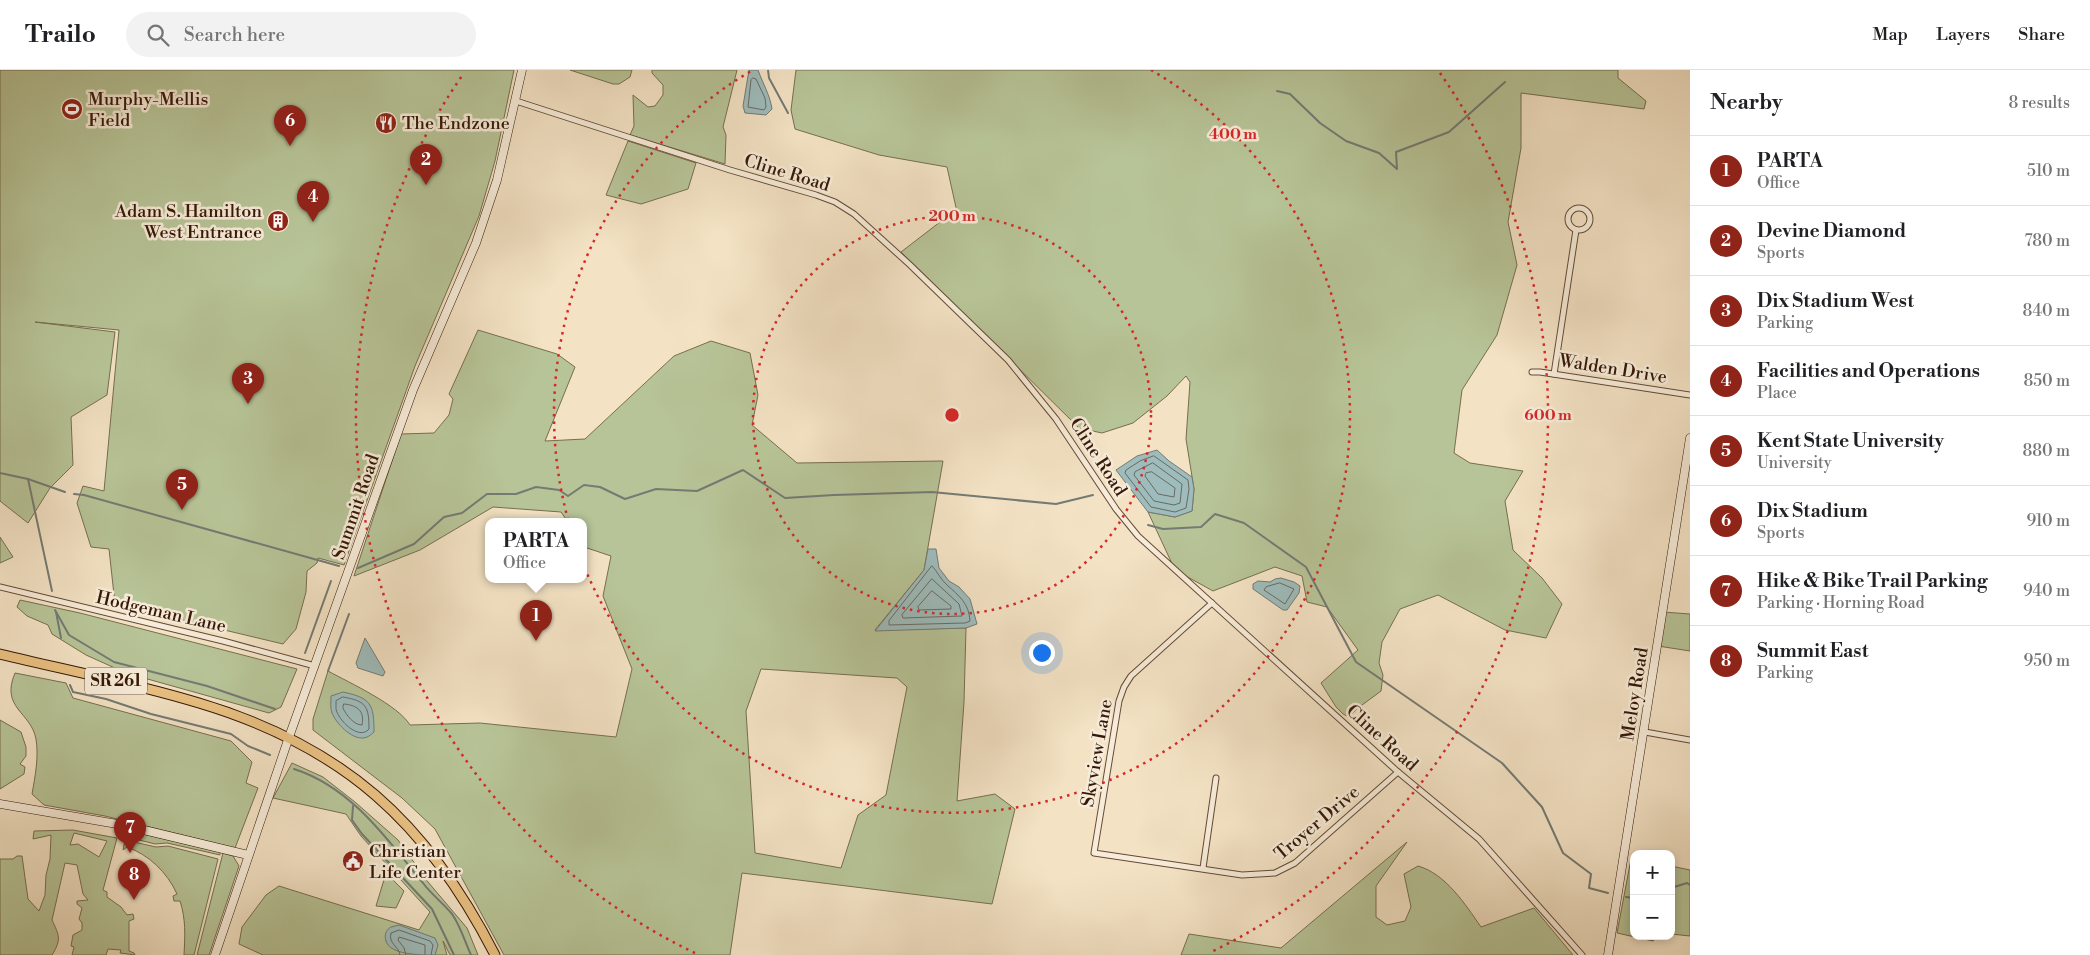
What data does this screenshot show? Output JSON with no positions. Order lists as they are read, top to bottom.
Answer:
{
  "streets": {
    "main road": ["SR 261"],
    "street": [
      "Cline Road",
      "Walden Drive",
      "Summit Road",
      "Hodgeman Lane",
      "Meloy Road",
      "Skyview Lane",
      "Troyer Drive"
    ]
  },
  "crossings": [
    ["Cline Road", "Summit Road"],
    ["Cline Road", "Skyview Lane"],
    ["Cline Road", "Troyer Drive"],
    ["Summit Road", "Hodgeman Lane"],
    ["Summit Road", "SR 261"],
    ["Skyview Lane", "Troyer Drive"]
  ],
  "places": {
    "sports": ["Murphy-Mellis Field"],
    "restaurant": ["The Endzone"],
    "building": ["Adam S. Hamilton West Entrance"],
    "public building": ["Christian Life Center"]
  },
  "page": {
    "header": "Trailo",
    "search": "Search here",
    "nav": ["Map", "Layers", "Share"],
    "heading": ["Nearby", "8 results"],
    "pins": [
      "6",
      "2",
      "4",
      "3",
      "5",
      "1",
      "7",
      "8"
    ],
    "list": [
      {
        "mark": "1",
        "name": "PARTA",
        "note": "Office",
        "value": "510 m"
      },
      {
        "mark": "2",
        "name": "Devine Diamond",
        "note": "Sports",
        "value": "780 m"
      },
      {
        "mark": "3",
        "name": "Dix Stadium West",
        "note": "Parking",
        "value": "840 m"
      },
      {
        "mark": "4",
        "name": "Facilities and Operations",
        "note": "Place",
        "value": "850 m"
      },
      {
        "mark": "5",
        "name": "Kent State University",
        "note": "University",
        "value": "880 m"
      },
      {
        "mark": "6",
        "name": "Dix Stadium",
        "note": "Sports",
        "value": "910 m"
      },
      {
        "mark": "7",
        "name": "Hike & Bike Trail Parking",
        "note": "Parking · Horning Road",
        "value": "940 m"
      },
      {
        "mark": "8",
        "name": "Summit East",
        "note": "Parking",
        "value": "950 m"
      }
    ],
    "popup": ["PARTA", "Office"],
    "map_buttons": ["+", "−"]
  },
  "rings": ["400 m", "200 m", "600 m"]
}
